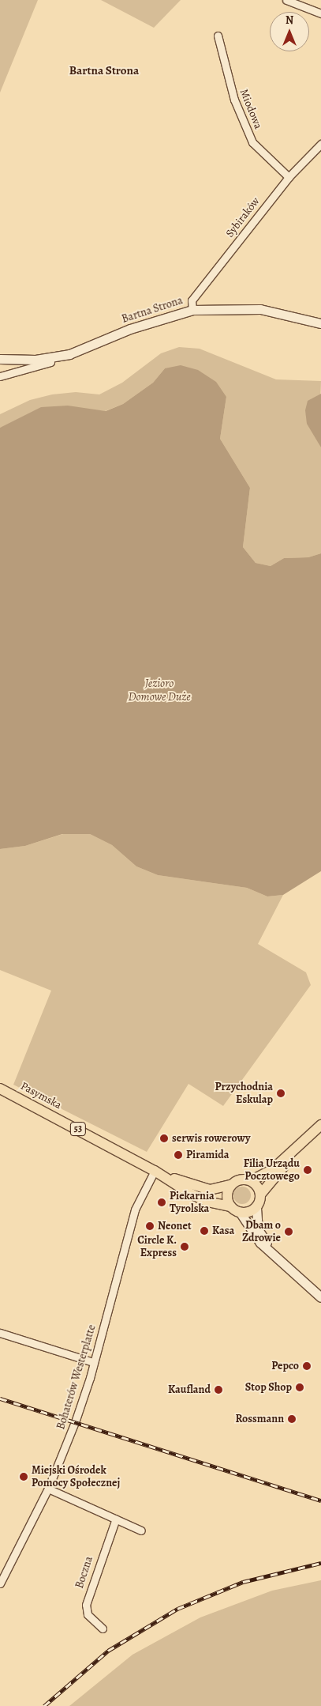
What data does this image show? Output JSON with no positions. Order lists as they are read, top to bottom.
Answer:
{
  "streets": {
    "main road": ["Pasymska", "53"],
    "street": [
      "Miodowa",
      "Sybiraków",
      "Bartna Strona",
      "Bohaterów Westerplatte",
      "Boczna"
    ]
  },
  "crossings": [
    ["Miodowa", "Sybiraków"],
    ["Sybiraków", "Bartna Strona"],
    ["Pasymska", "53"],
    ["Pasymska", "Bohaterów Westerplatte"]
  ],
  "districts": ["Bartna Strona"],
  "water": ["Jezioro Domowe Duże"],
  "places": [
    "Przychodnia Eskulap",
    "serwis rowerowy",
    "Piramida",
    "Filia Urządu Pocztowego",
    "Piekarnia Tyrolska",
    "Neonet",
    "Kasa",
    "Dbam o Zdrowie",
    "Circle K. Express",
    "Pepco",
    "Stop Shop",
    "Kaufland",
    "Rossmann",
    "Miejski Ośrodek Pomocy Społecznej"
  ],
  "north": "top"
}
